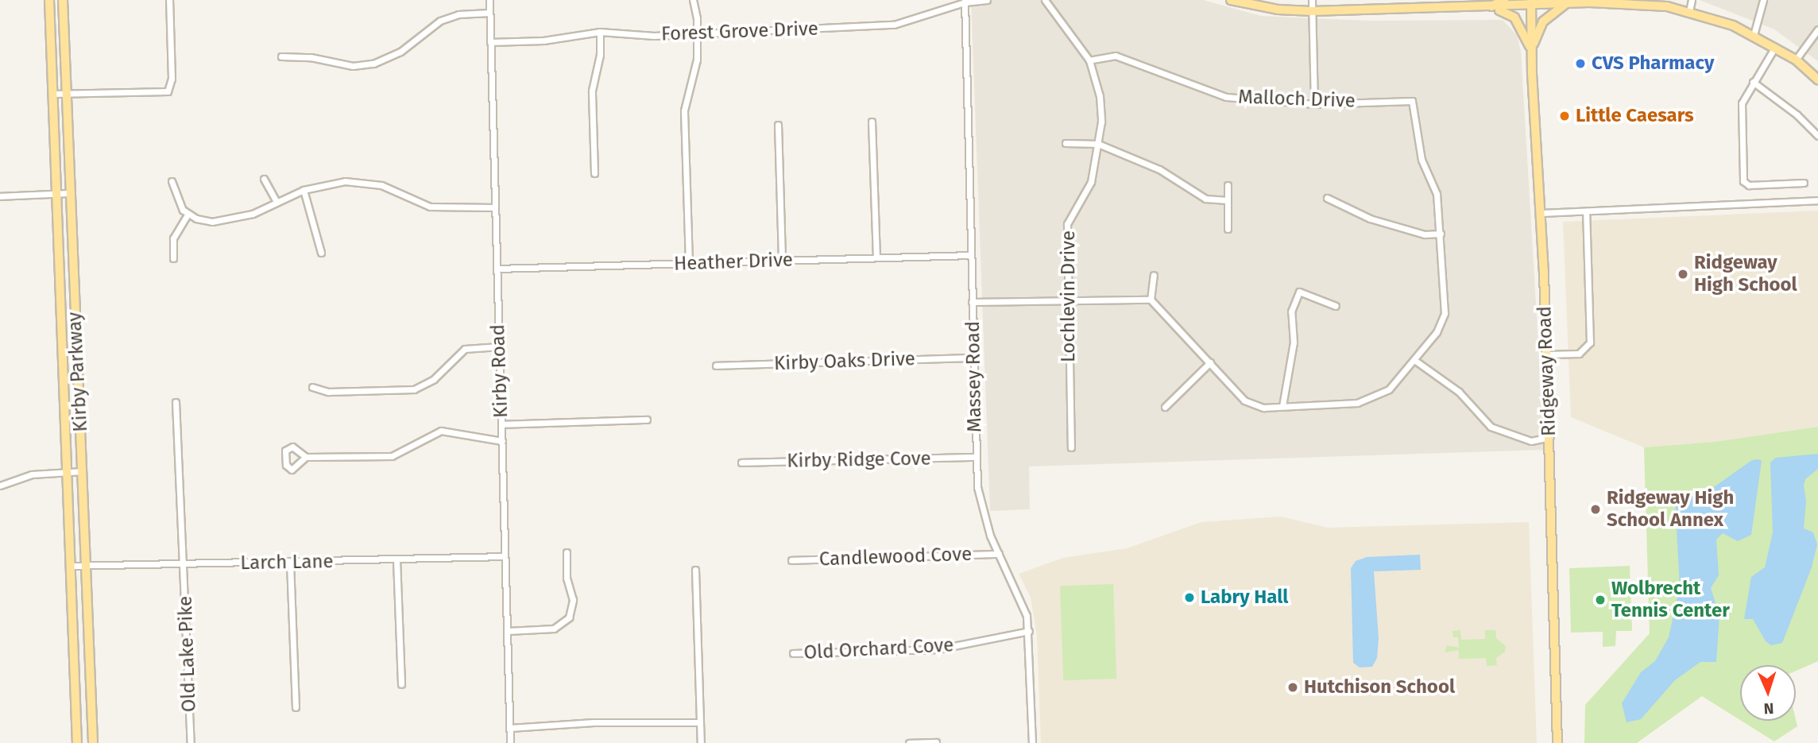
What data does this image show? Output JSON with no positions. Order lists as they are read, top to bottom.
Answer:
{
  "streets": {
    "main road": ["Ridgeway Road", "Kirby Parkway"],
    "street": [
      "Forest Grove Drive",
      "Malloch Drive",
      "Heather Drive",
      "Lochlevin Drive",
      "Kirby Oaks Drive",
      "Kirby Road",
      "Massey Road",
      "Kirby Ridge Cove",
      "Candlewood Cove",
      "Larch Lane",
      "Old Orchard Cove",
      "Old Lake Pike"
    ]
  },
  "crossings": [
    ["Forest Grove Drive", "Kirby Road"],
    ["Forest Grove Drive", "Massey Road"],
    ["Malloch Drive", "Lochlevin Drive"],
    ["Heather Drive", "Kirby Road"],
    ["Heather Drive", "Massey Road"],
    ["Kirby Oaks Drive", "Massey Road"],
    ["Kirby Road", "Larch Lane"],
    ["Kirby Parkway", "Larch Lane"],
    ["Massey Road", "Kirby Ridge Cove"],
    ["Massey Road", "Candlewood Cove"],
    ["Massey Road", "Old Orchard Cove"],
    ["Larch Lane", "Old Lake Pike"]
  ],
  "places": [
    "CVS Pharmacy",
    "Little Caesars",
    "Ridgeway High School",
    "Ridgeway High School Annex",
    "Labry Hall",
    "Wolbrecht Tennis Center",
    "Hutchison School"
  ],
  "north": "bottom"
}
